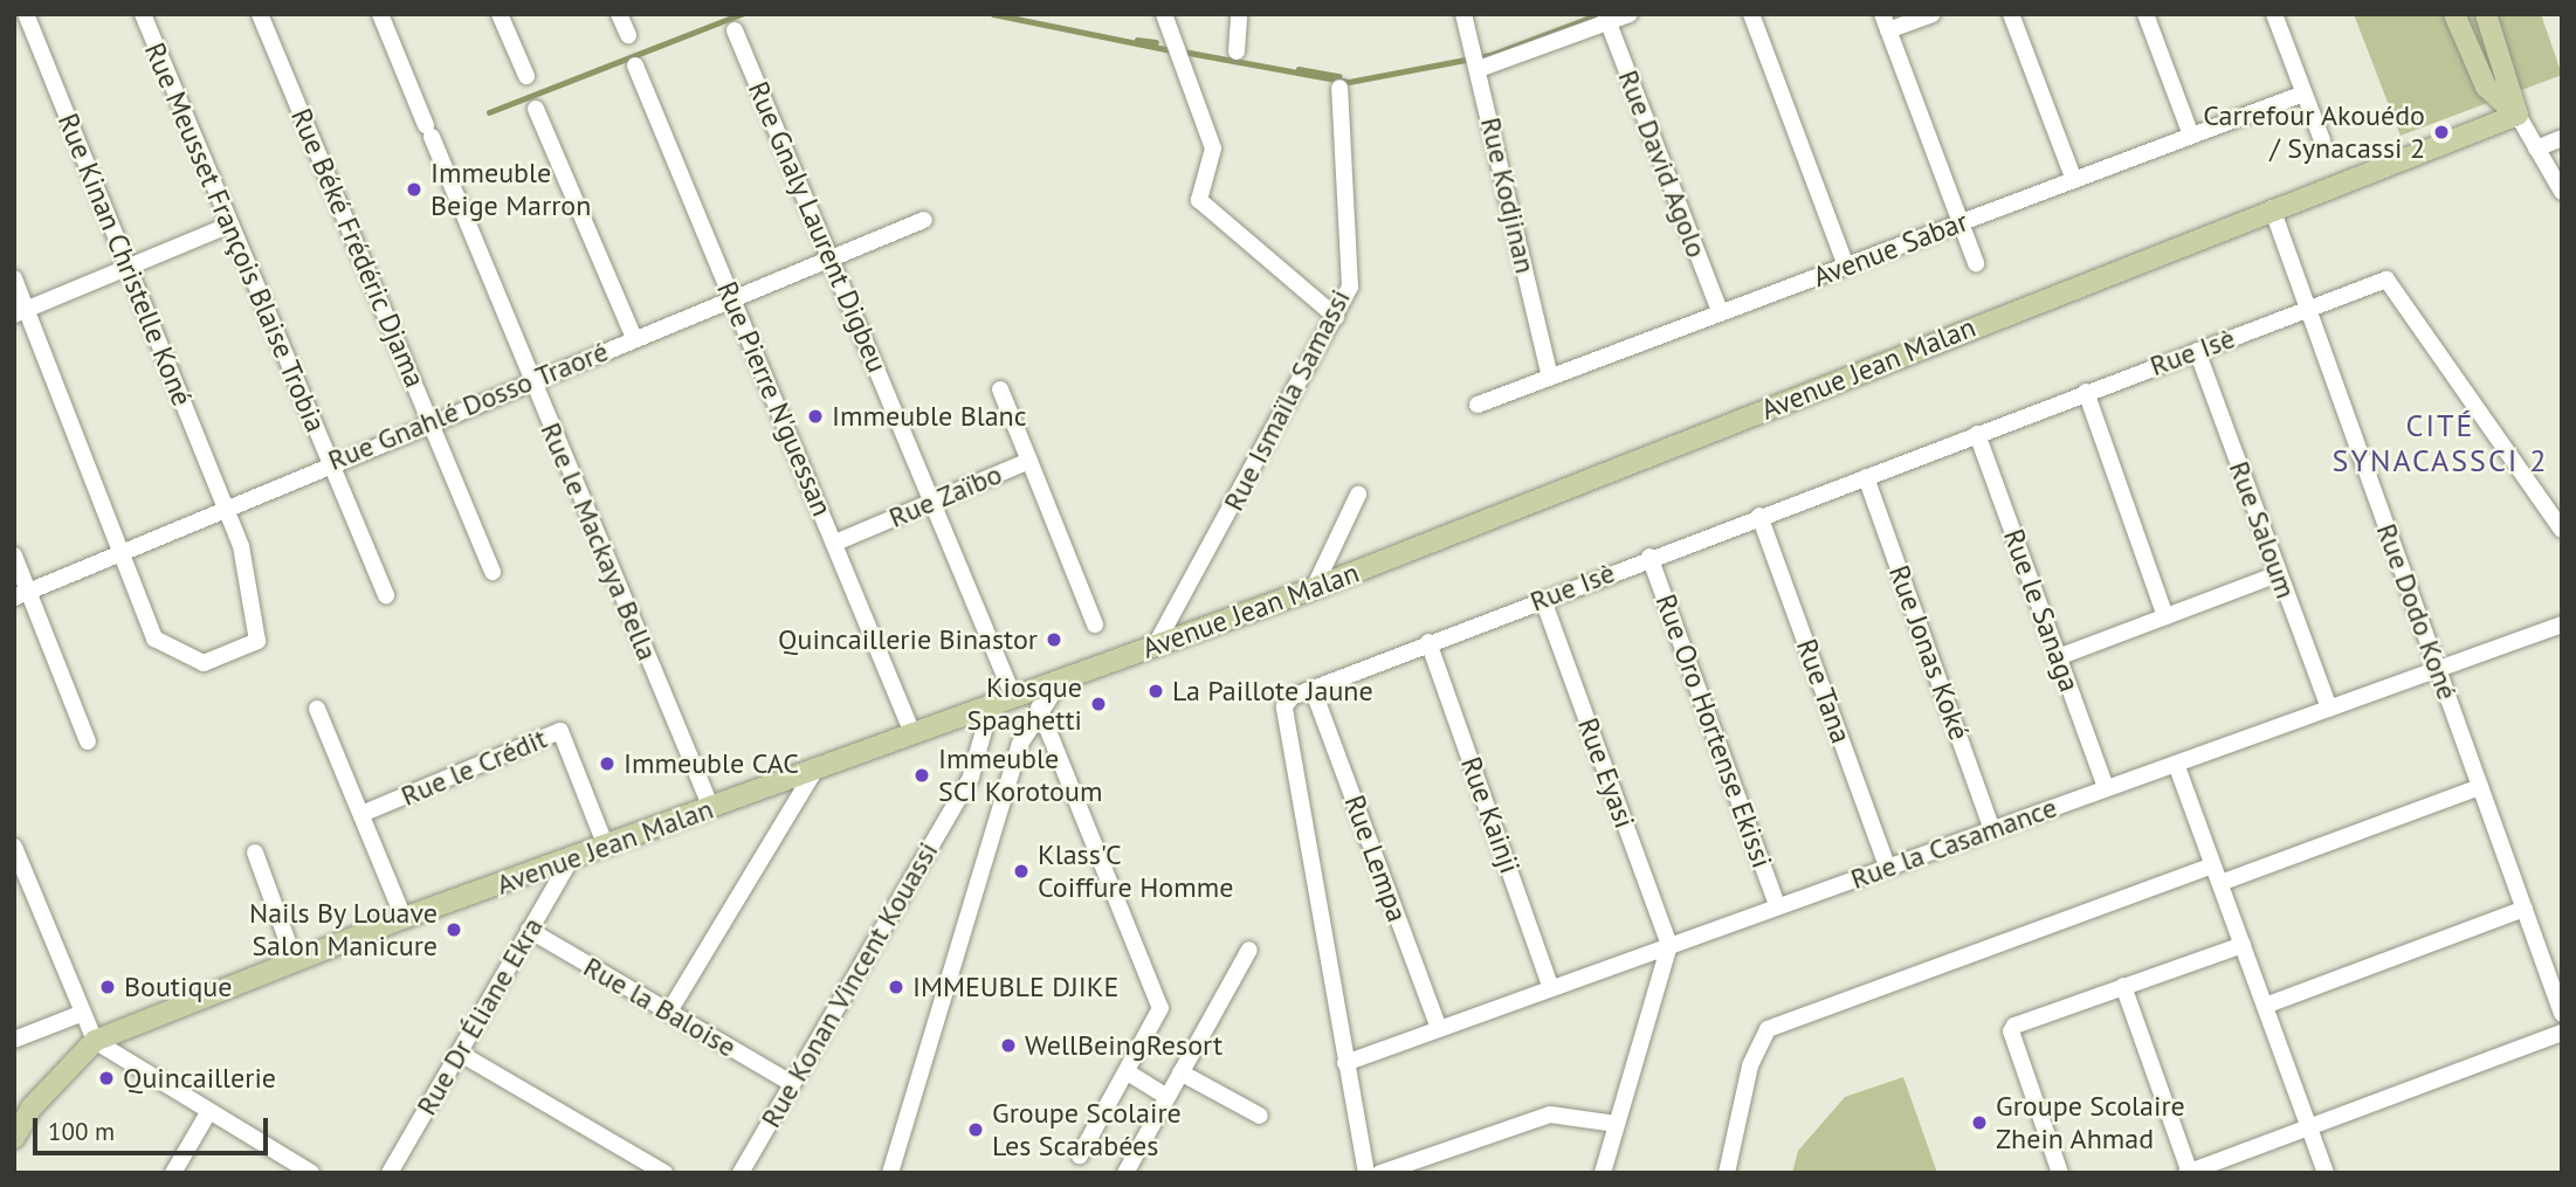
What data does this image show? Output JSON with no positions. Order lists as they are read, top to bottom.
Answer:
{
  "streets": {
    "main road": ["Avenue Jean Malan"],
    "street": [
      "Rue David Agolo",
      "Rue Kodjinan",
      "Rue Gnaly Laurent Digbeu",
      "Rue Meusset François Blaise Trobia",
      "Rue Béké Frédéric Djama",
      "Avenue Sabar",
      "Rue Kinan Christelle Koné",
      "Rue Isè",
      "Rue Pierre N'guessan",
      "Rue Ismaïla Samassi",
      "Rue Gnahlé Dosso Traoré",
      "Rue Zaïbo",
      "Rue Saloum",
      "Rue le Mackaya Bella",
      "Rue le Sanaga",
      "Rue Dodo Koné",
      "Rue Jonas Koké",
      "Rue Tana",
      "Rue Oro Hortense Ekissi",
      "Rue le Crédit",
      "Rue Eyasi",
      "Rue Kainji",
      "Rue la Casamance",
      "Rue Lempa",
      "Rue Konan Vincent Kouassi",
      "Rue la Baloise",
      "Rue Dr Éliane Ekra"
    ]
  },
  "crossings": [
    ["Rue David Agolo", "Avenue Sabar"],
    ["Rue Kodjinan", "Avenue Sabar"],
    ["Rue Gnaly Laurent Digbeu", "Avenue Jean Malan"],
    ["Rue Gnaly Laurent Digbeu", "Rue Gnahlé Dosso Traoré"],
    ["Rue Gnaly Laurent Digbeu", "Rue Zaïbo"],
    ["Rue Meusset François Blaise Trobia", "Rue Gnahlé Dosso Traoré"],
    ["Rue Béké Frédéric Djama", "Rue Gnahlé Dosso Traoré"],
    ["Rue Kinan Christelle Koné", "Rue Gnahlé Dosso Traoré"],
    ["Rue Isè", "Rue Saloum"],
    ["Rue Isè", "Rue le Sanaga"],
    ["Rue Isè", "Rue Dodo Koné"],
    ["Rue Isè", "Rue Jonas Koké"],
    ["Rue Isè", "Rue Tana"],
    ["Rue Isè", "Rue Oro Hortense Ekissi"],
    ["Rue Isè", "Rue Eyasi"],
    ["Rue Isè", "Rue Kainji"],
    ["Rue Isè", "Rue la Casamance"],
    ["Rue Isè", "Rue Lempa"],
    ["Avenue Jean Malan", "Rue Pierre N'guessan"],
    ["Avenue Jean Malan", "Rue Ismaïla Samassi"],
    ["Avenue Jean Malan", "Rue le Mackaya Bella"],
    ["Avenue Jean Malan", "Rue Dodo Koné"],
    ["Avenue Jean Malan", "Rue le Crédit"],
    ["Avenue Jean Malan", "Rue Konan Vincent Kouassi"],
    ["Avenue Jean Malan", "Rue Dr Éliane Ekra"],
    ["Rue Pierre N'guessan", "Rue Gnahlé Dosso Traoré"],
    ["Rue Pierre N'guessan", "Rue Zaïbo"],
    ["Rue Gnahlé Dosso Traoré", "Rue le Mackaya Bella"],
    ["Rue Saloum", "Rue la Casamance"],
    ["Rue le Sanaga", "Rue la Casamance"],
    ["Rue Dodo Koné", "Rue la Casamance"],
    ["Rue Jonas Koké", "Rue la Casamance"],
    ["Rue Tana", "Rue la Casamance"],
    ["Rue Oro Hortense Ekissi", "Rue la Casamance"],
    ["Rue Eyasi", "Rue la Casamance"],
    ["Rue Kainji", "Rue la Casamance"],
    ["Rue la Casamance", "Rue Lempa"],
    ["Rue Konan Vincent Kouassi", "Rue la Baloise"],
    ["Rue la Baloise", "Rue Dr Éliane Ekra"]
  ],
  "districts": ["CITÉ SYNACASSCI 2"],
  "places": [
    "Carrefour Akouédo / Synacassi 2",
    "Immeuble Beige Marron",
    "Immeuble Blanc",
    "Quincaillerie Binastor",
    "La Paillote Jaune",
    "Kiosque Spaghetti",
    "Immeuble CAC",
    "Immeuble SCI Korotoum",
    "Klass'C Coiffure Homme",
    "Nails By Louave Salon Manicure",
    "Boutique",
    "IMMEUBLE DJIKE",
    "WellBeingResort",
    "Quincaillerie",
    "Groupe Scolaire Zhein Ahmad",
    "Groupe Scolaire Les Scarabées"
  ],
  "scale_bar": "100 m"
}
